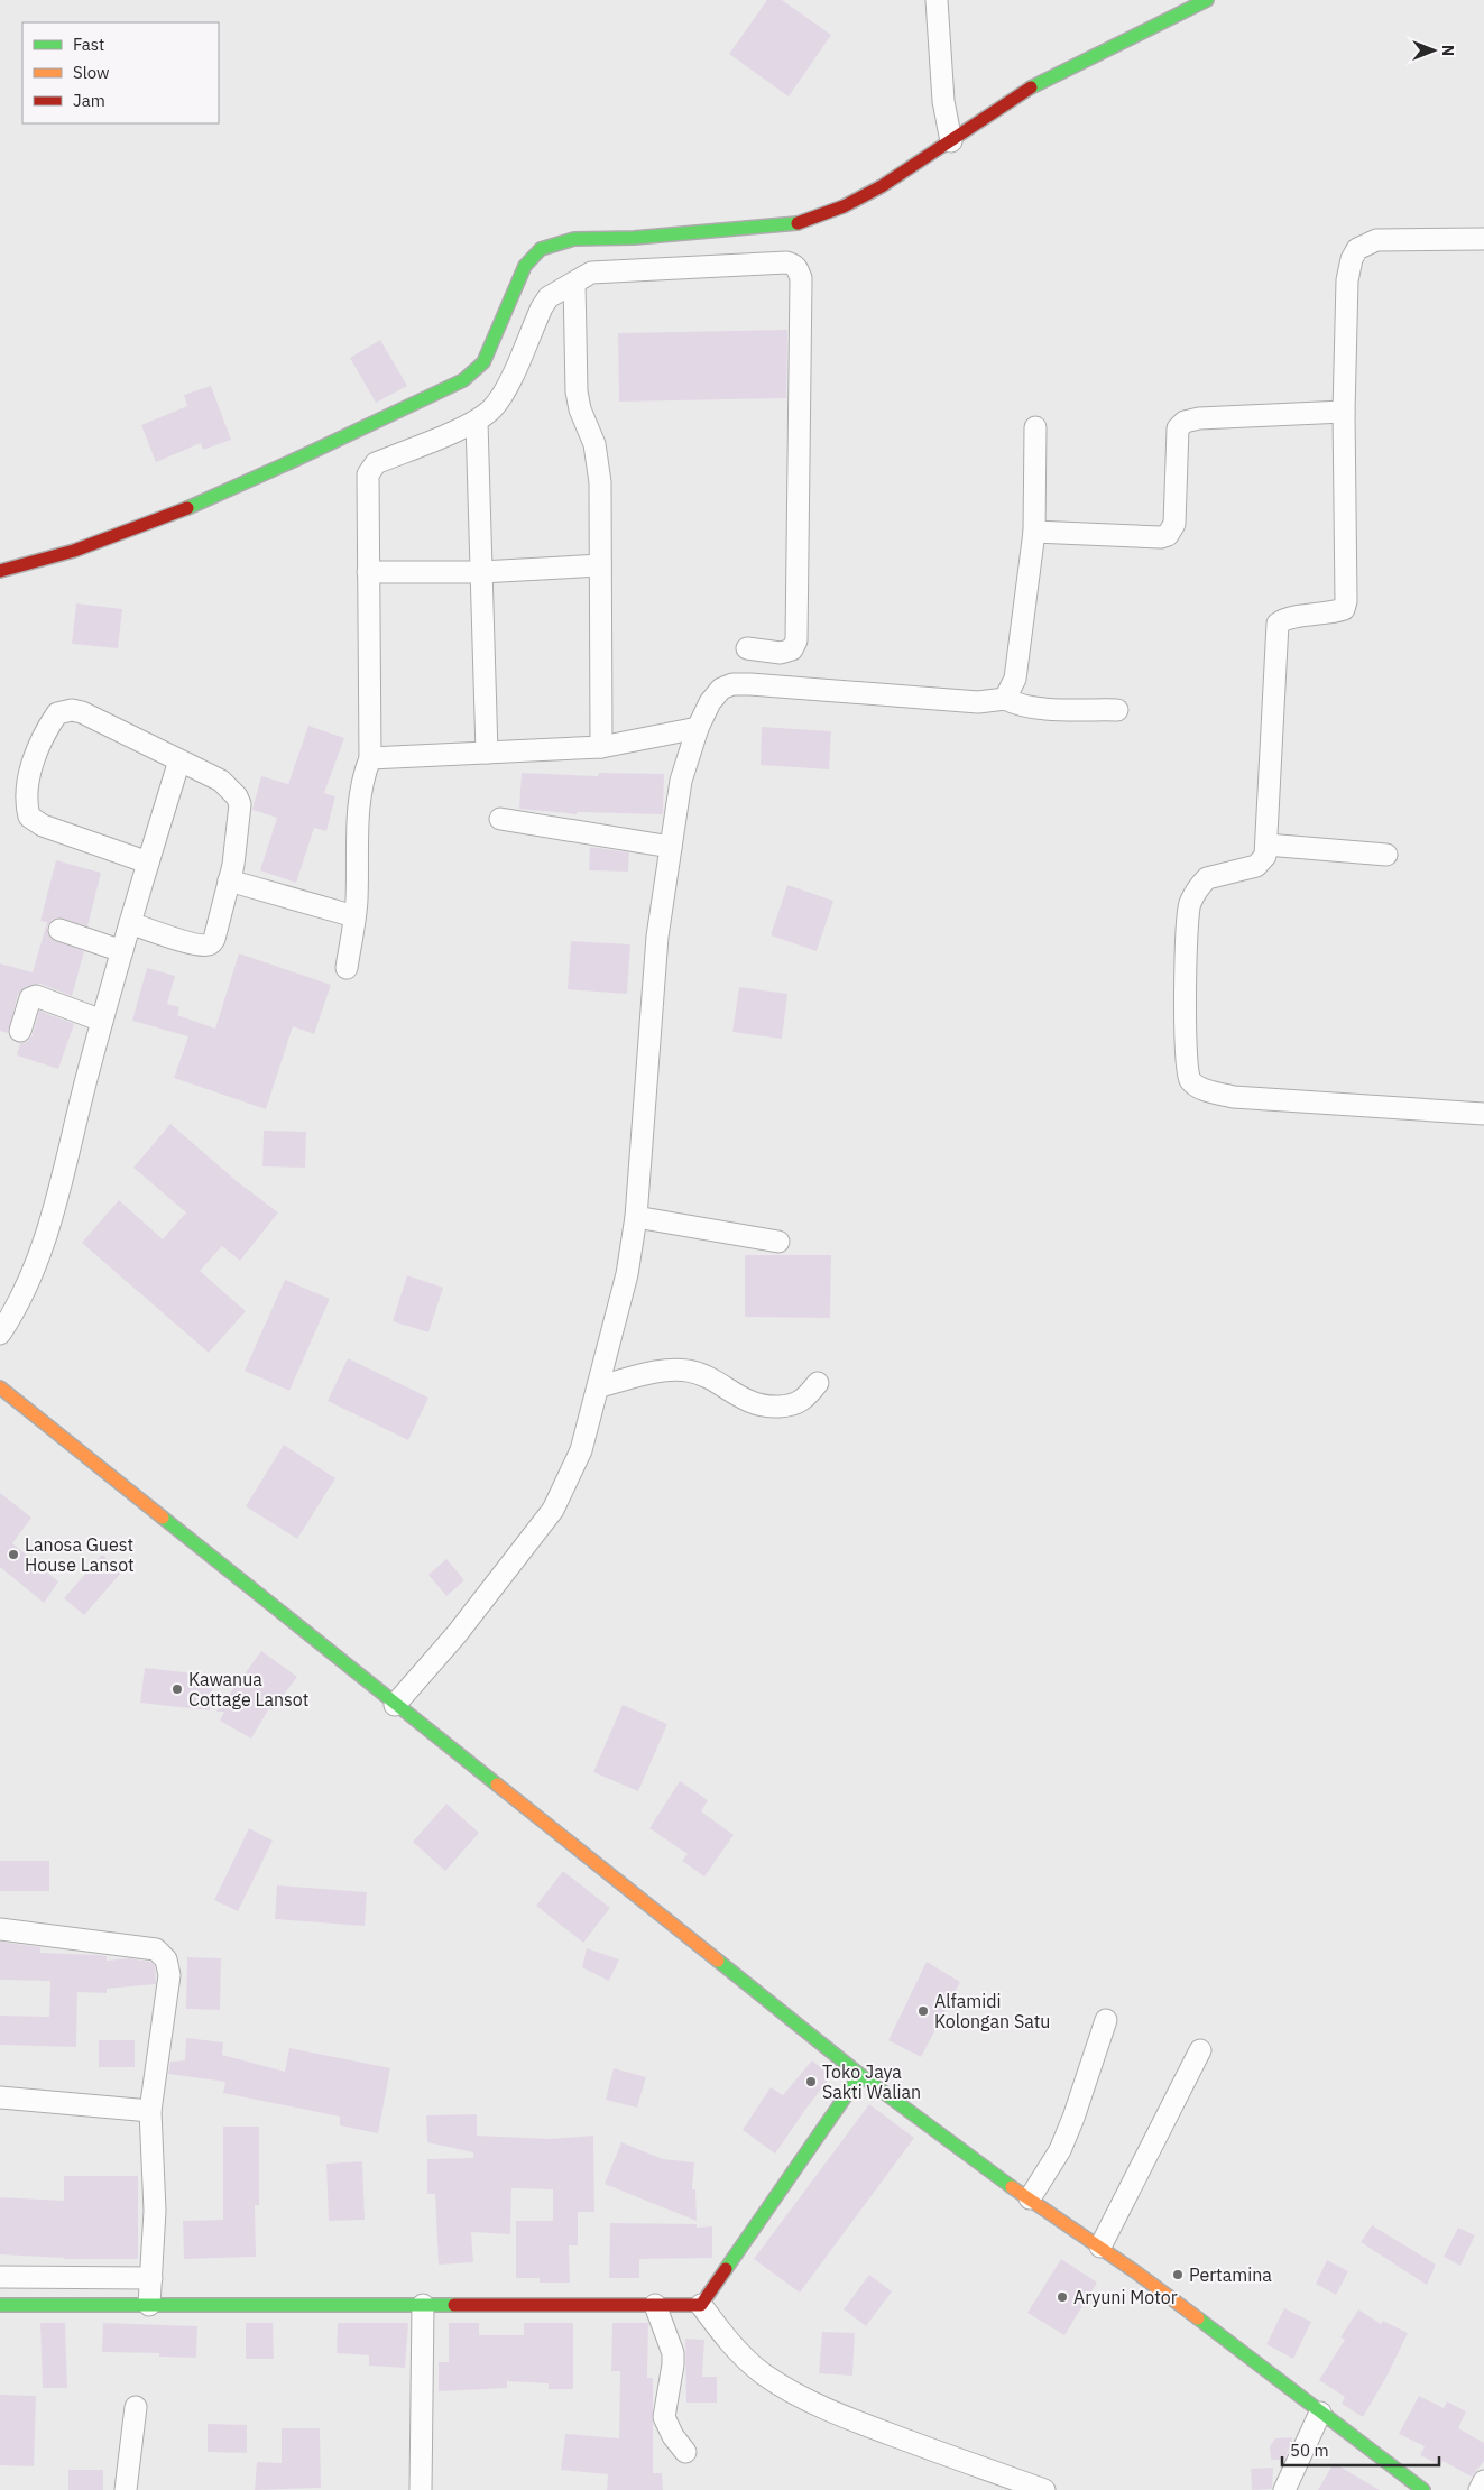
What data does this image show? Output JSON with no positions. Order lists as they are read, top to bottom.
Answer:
{
  "places": [
    "Lanosa Guest House Lansot",
    "Kawanua Cottage Lansot",
    "Alfamidi Kolongan Satu",
    "Toko Jaya Sakti Walian",
    "Pertamina",
    "Aryuni Motor"
  ],
  "legend": ["Fast", "Slow", "Jam"],
  "scale_bar": "50 m",
  "north": "right"
}
